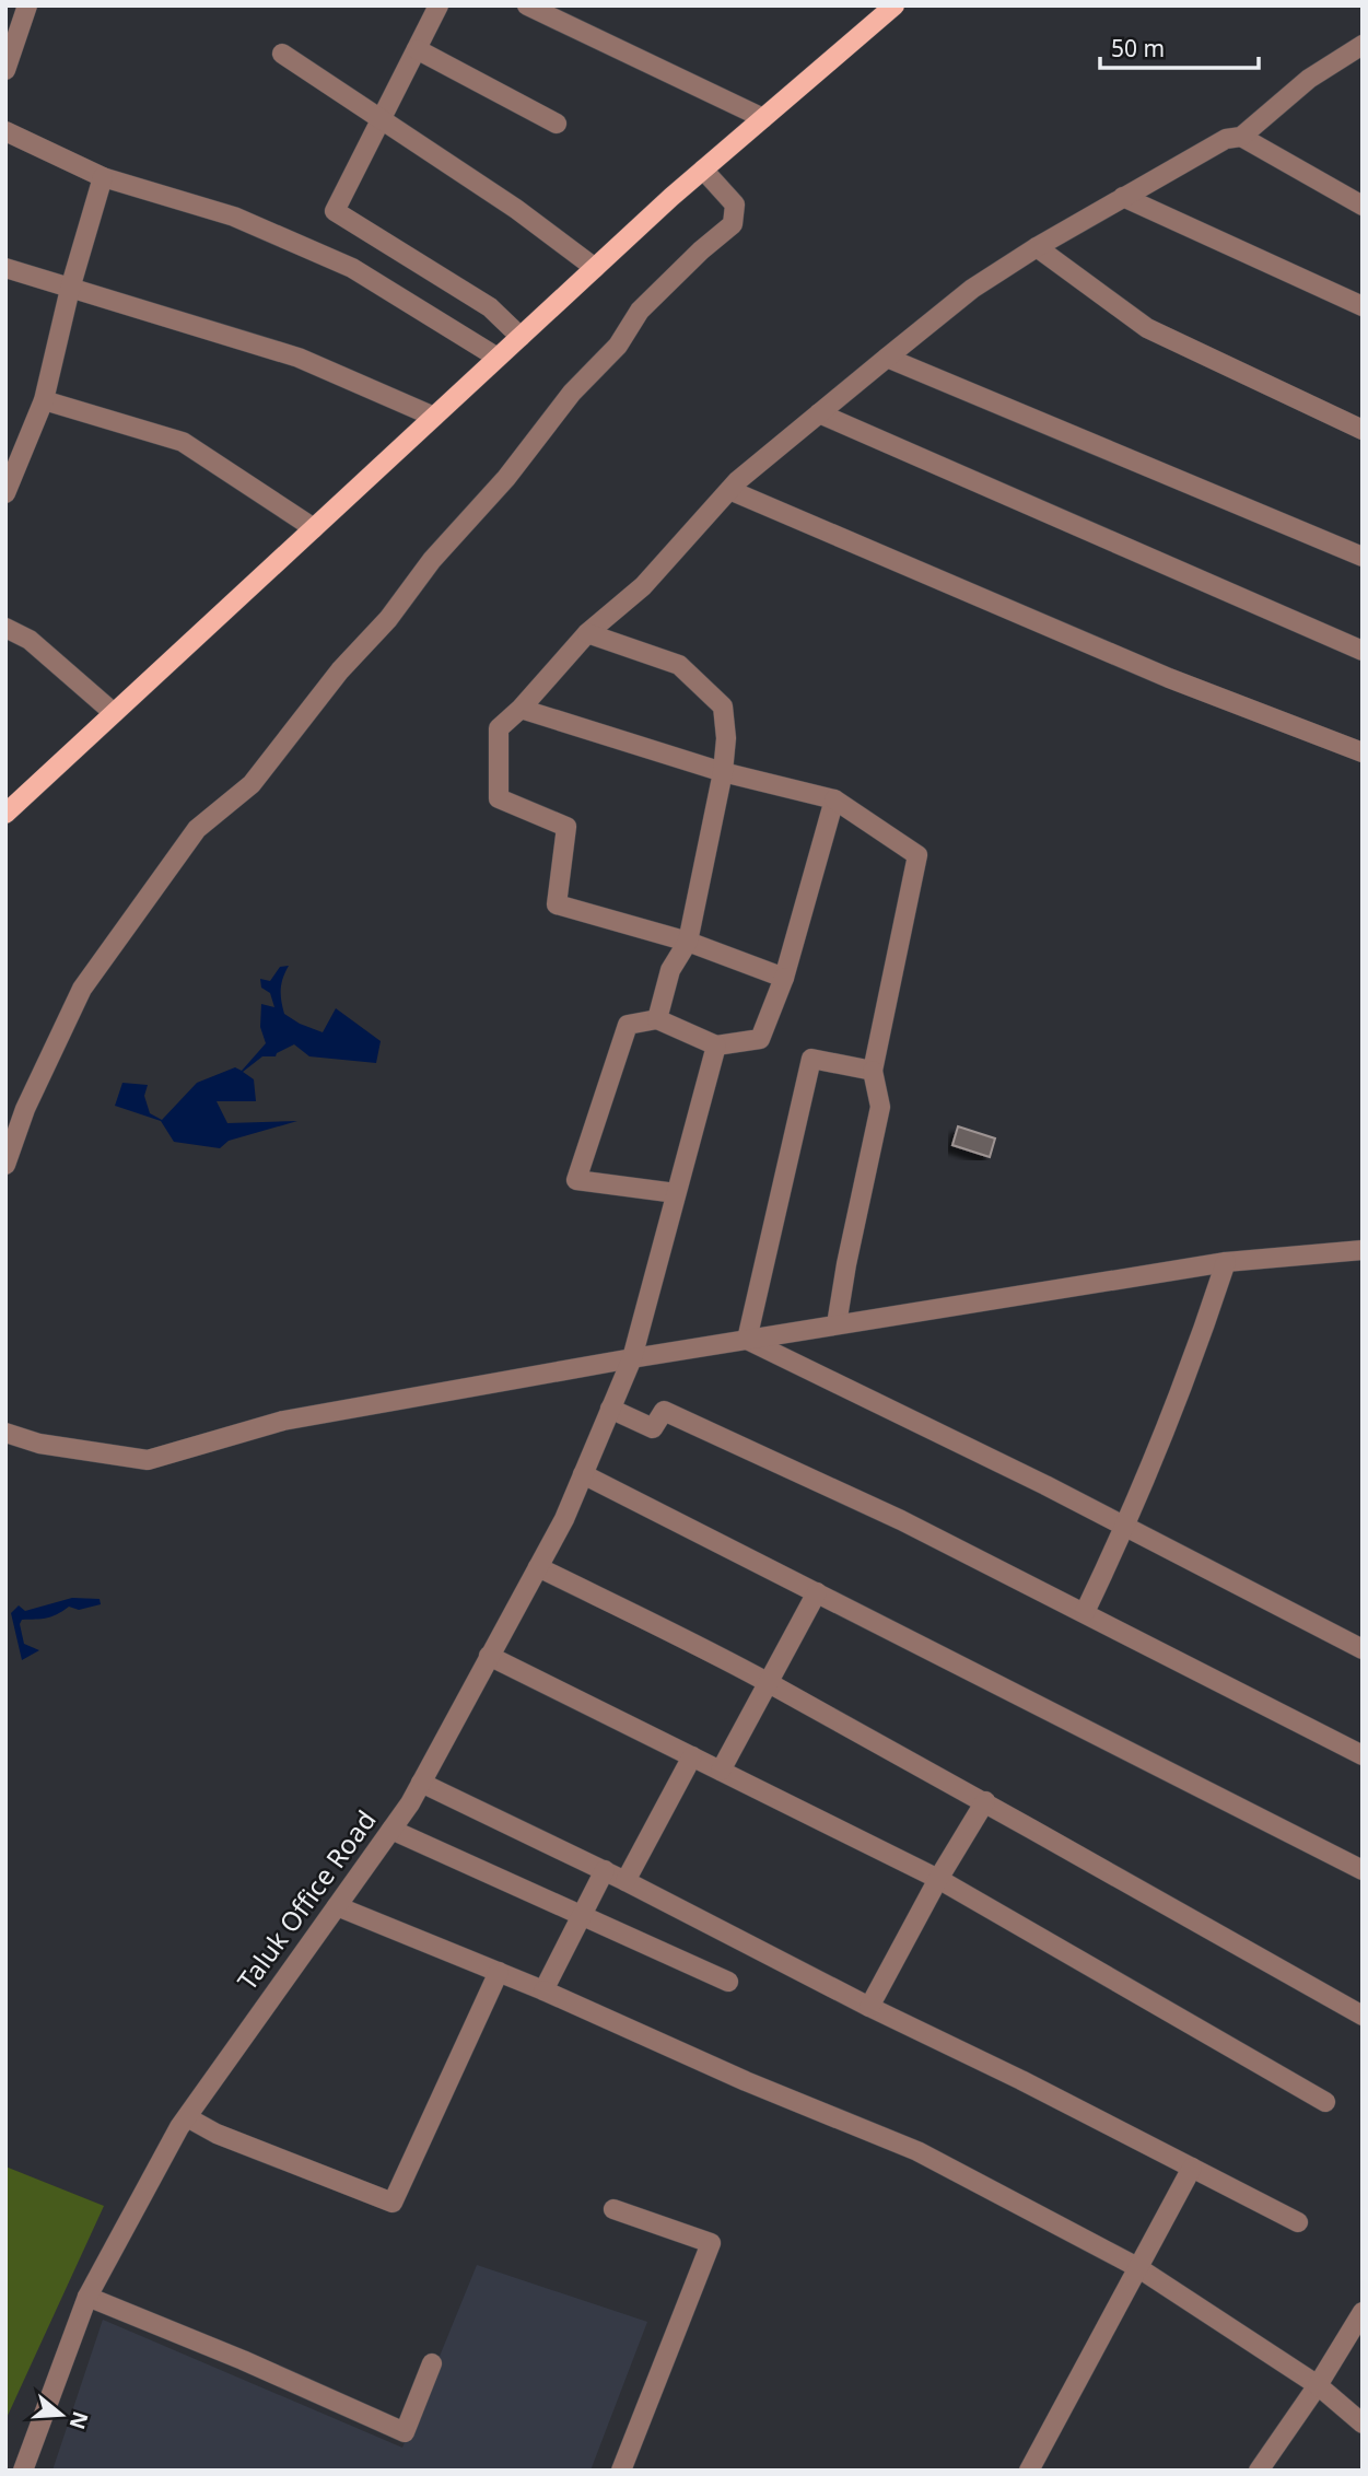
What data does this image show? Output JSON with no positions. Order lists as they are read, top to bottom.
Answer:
{
  "streets": {
    "street": ["Taluk Office Road"]
  },
  "scale_bar": "50 m",
  "north": "right"
}
